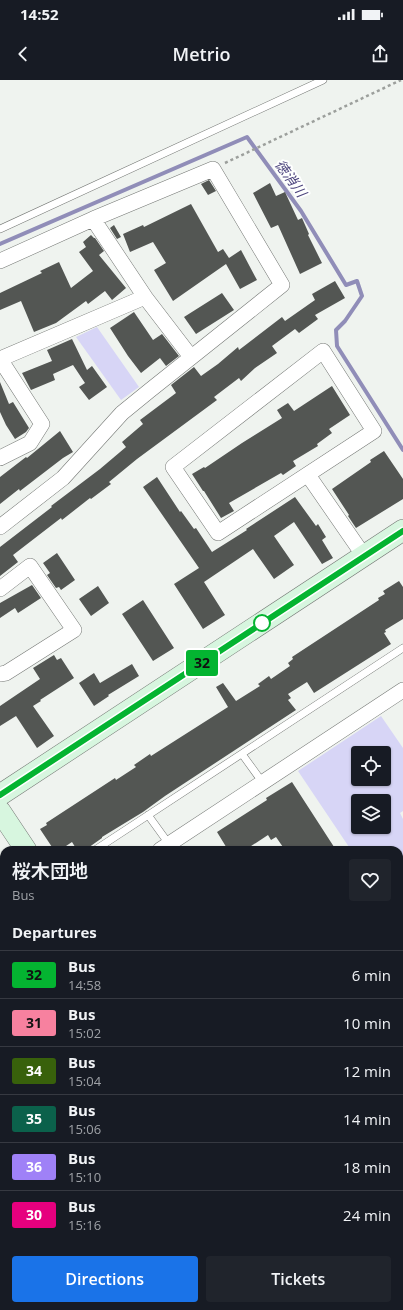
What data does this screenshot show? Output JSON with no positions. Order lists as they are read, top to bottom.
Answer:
{
  "water": ["徳消川"],
  "lines": ["bus line 32"],
  "page": {
    "status": "14:52",
    "header": "Metrio",
    "on_map": "32",
    "heading": [
      ["桜木団地", "Bus"],
      "Departures"
    ],
    "list": [
      {
        "mark": "32",
        "name": "Bus",
        "note": "14:58",
        "value": "6 min"
      },
      {
        "mark": "31",
        "name": "Bus",
        "note": "15:02",
        "value": "10 min"
      },
      {
        "mark": "34",
        "name": "Bus",
        "note": "15:04",
        "value": "12 min"
      },
      {
        "mark": "35",
        "name": "Bus",
        "note": "15:06",
        "value": "14 min"
      },
      {
        "mark": "36",
        "name": "Bus",
        "note": "15:10",
        "value": "18 min"
      },
      {
        "mark": "30",
        "name": "Bus",
        "note": "15:16",
        "value": "24 min"
      }
    ],
    "buttons": ["Directions", "Tickets"]
  }
}
